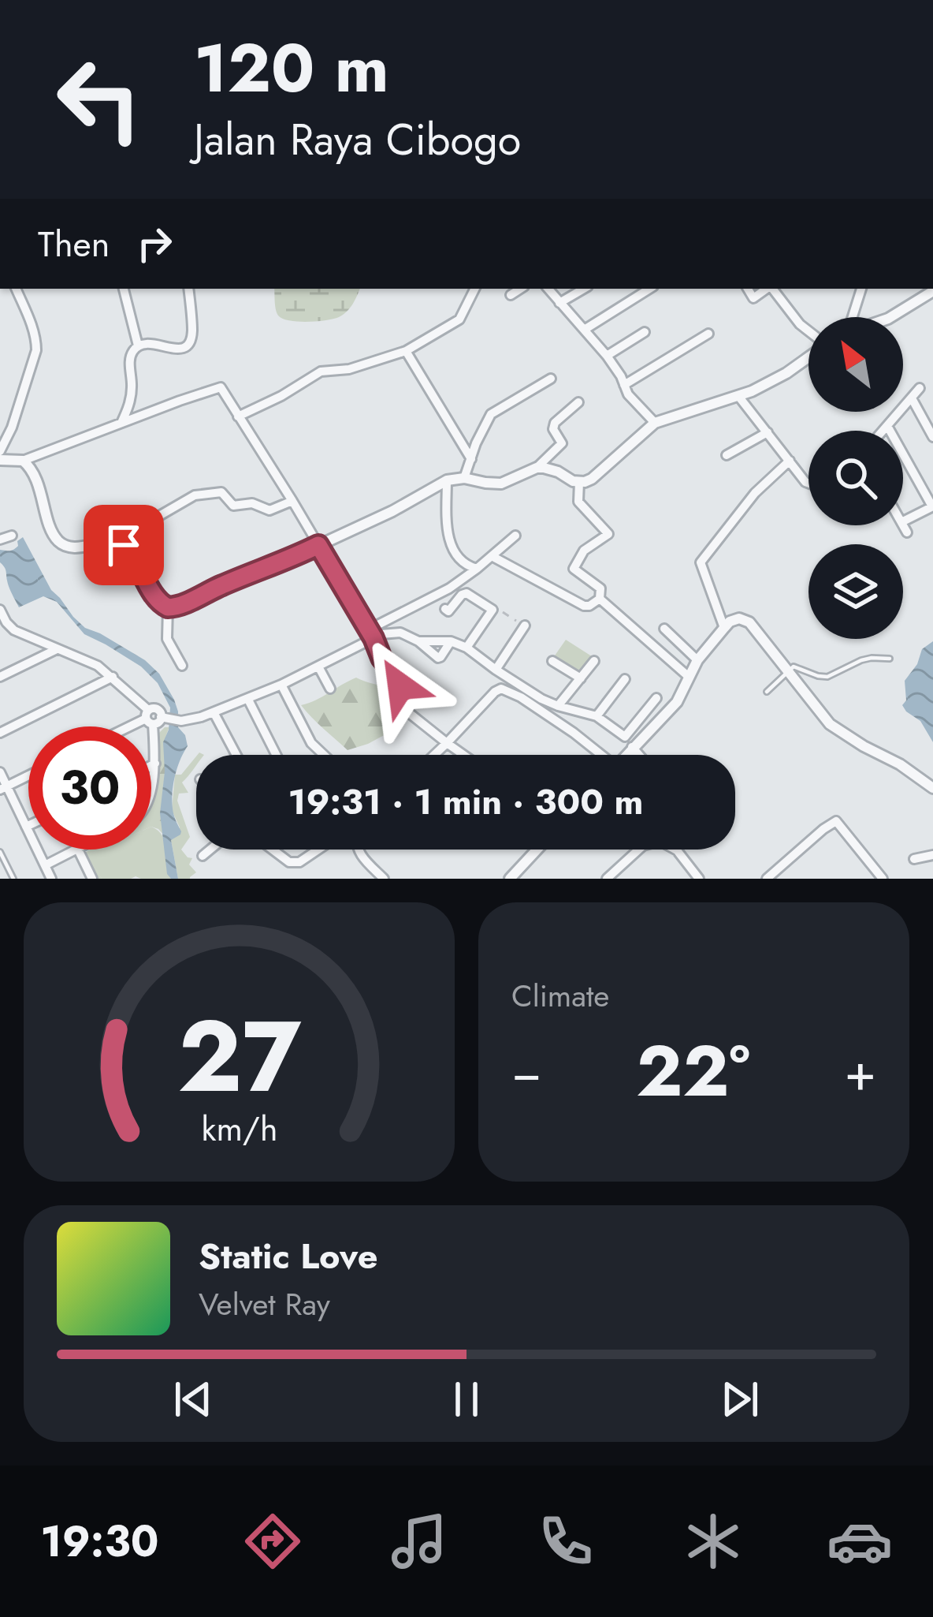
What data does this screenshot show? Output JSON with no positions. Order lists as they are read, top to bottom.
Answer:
{
  "north": "top left",
  "page": {
    "turn": ["120 m", "Jalan Raya Cibogo"],
    "then": "Then",
    "limit": "30",
    "trip": "19:31 · 1 min · 300 m",
    "tile": "Climate",
    "heat": ["−", "22°", "+"],
    "song": ["Static Love", "Velvet Ray"],
    "tabs": "19:30",
    "gauge": ["27", "km/h"]
  }
}
